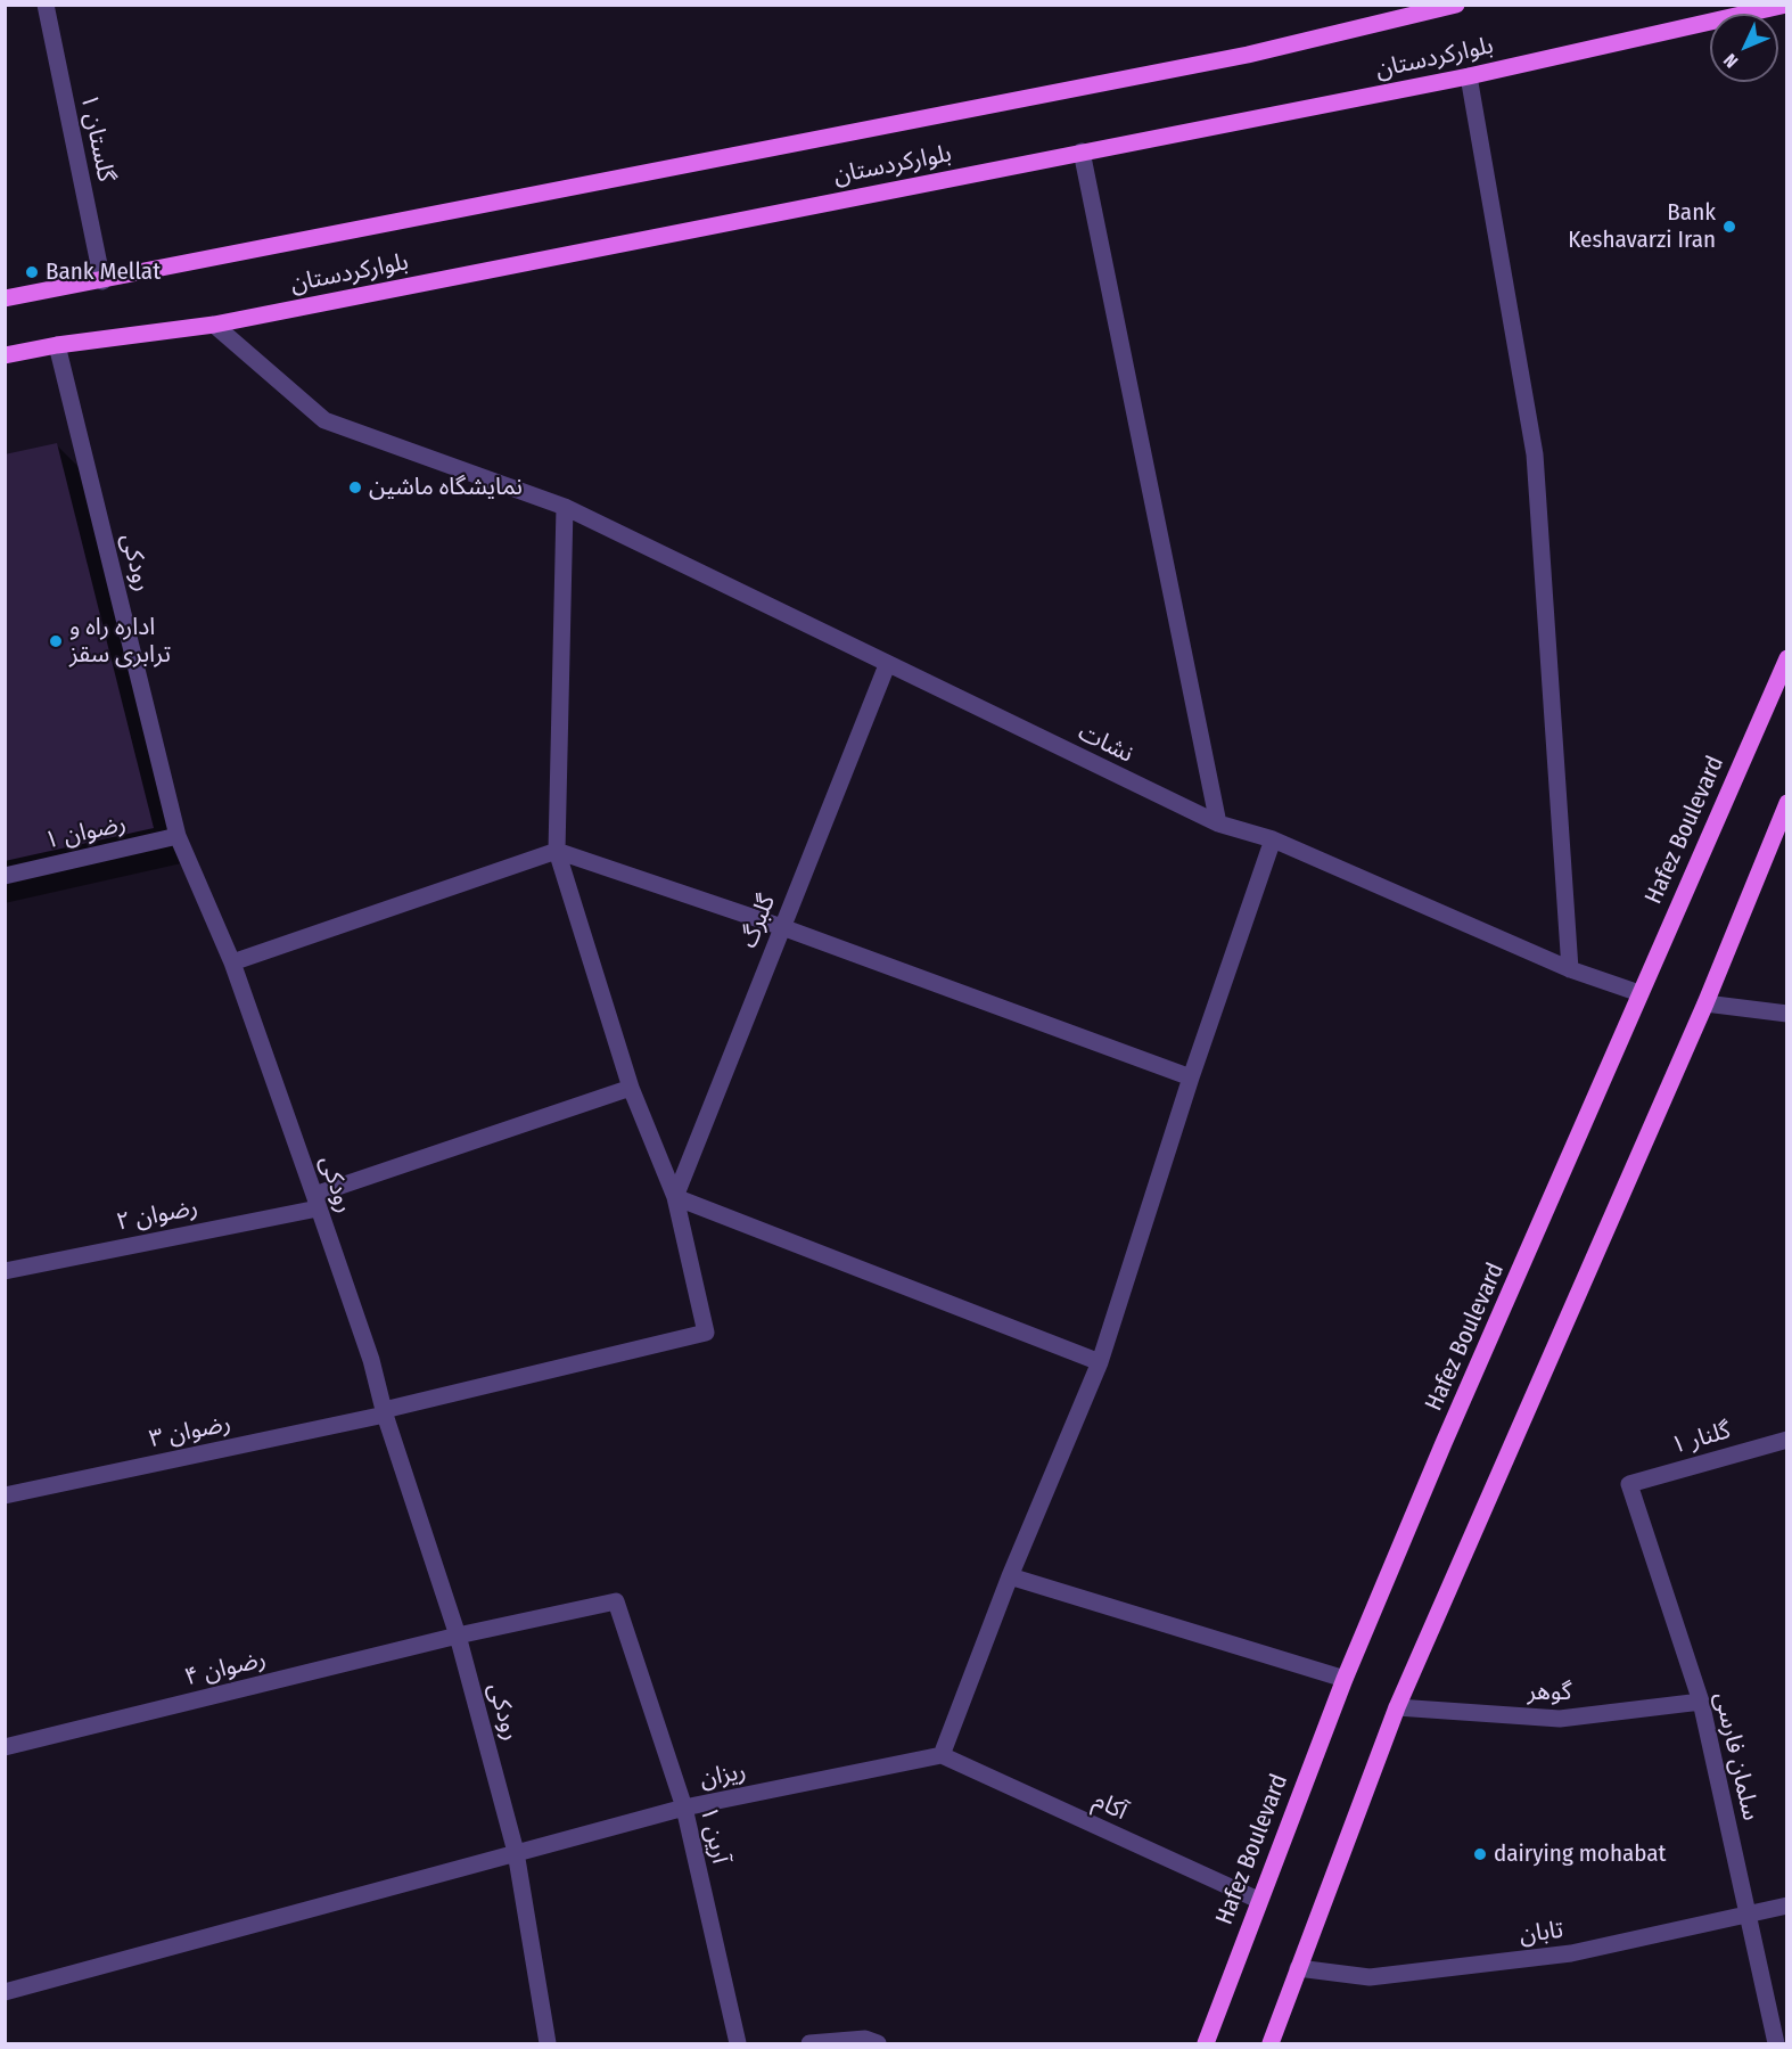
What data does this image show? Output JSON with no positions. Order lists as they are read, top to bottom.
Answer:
{
  "streets": {
    "main road": ["بلوارکردستان", "Hafez Boulevard"],
    "street": [
      "گلستان ۱",
      "رودکی",
      "نشات",
      "رضوان ۱",
      "گلبرگ",
      "رضوان ۲",
      "رضوان ۳",
      "گلنار ۱",
      "رضوان ۴",
      "گوهر",
      "سلمان فارسی",
      "ریزان",
      "آکام",
      "آرین ۱",
      "تابان"
    ]
  },
  "crossings": [
    ["بلوارکردستان", "گلستان ۱"],
    ["بلوارکردستان", "رودکی"],
    ["بلوارکردستان", "نشات"],
    ["رودکی", "رضوان ۱"],
    ["رودکی", "رضوان ۲"],
    ["رودکی", "رضوان ۳"],
    ["رودکی", "رضوان ۴"],
    ["رودکی", "ریزان"],
    ["نشات", "Hafez Boulevard"],
    ["نشات", "گلبرگ"],
    ["Hafez Boulevard", "آکام"],
    ["گلبرگ", "رضوان ۳"],
    ["گلنار ۱", "سلمان فارسی"],
    ["رضوان ۴", "آرین ۱"],
    ["گوهر", "سلمان فارسی"],
    ["سلمان فارسی", "تابان"],
    ["ریزان", "آکام"],
    ["ریزان", "آرین ۱"]
  ],
  "places": [
    "Bank Keshavarzi Iran",
    "Bank Mellat",
    "نمایشگاه ماشین",
    "اداره راه و ترابری سقز",
    "dairying mohabat"
  ],
  "north": "bottom left"
}
